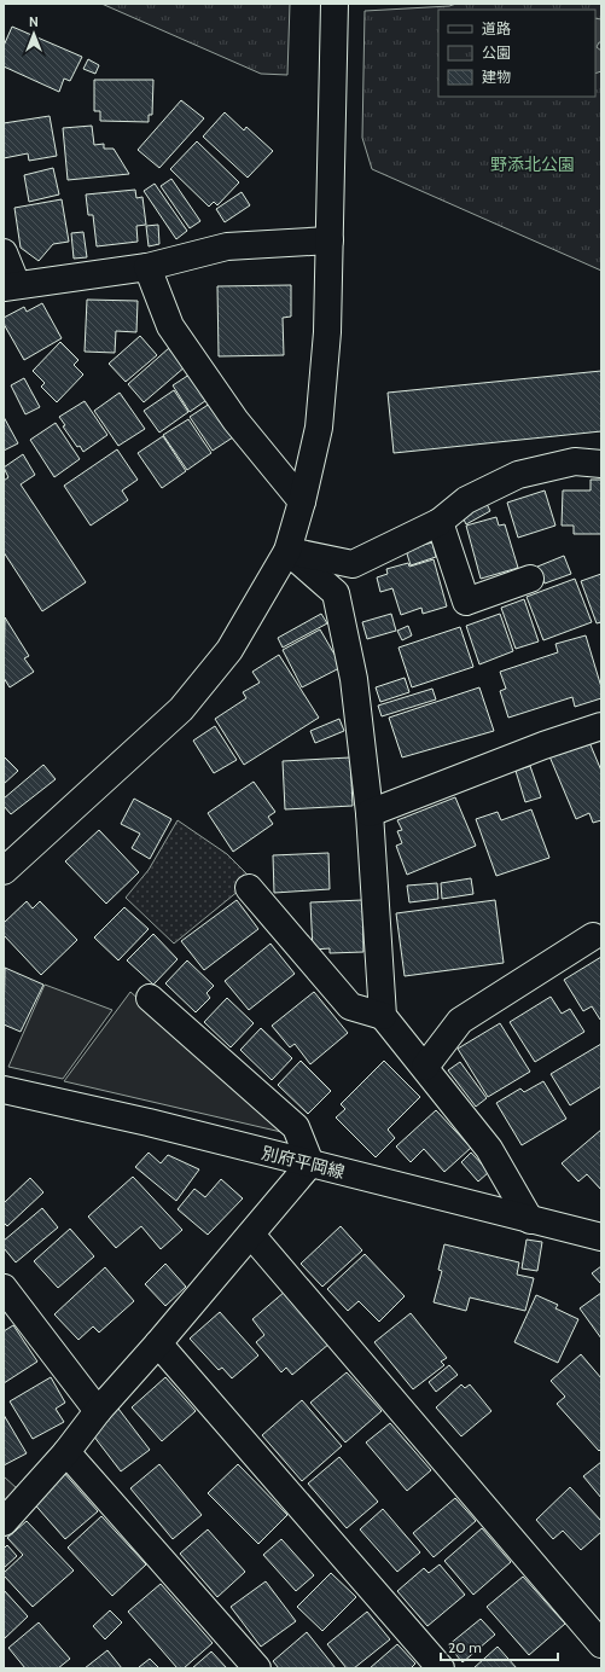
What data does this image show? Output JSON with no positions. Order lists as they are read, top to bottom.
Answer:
{
  "streets": {
    "street": ["別府平岡線"]
  },
  "parks": ["野添北公園"],
  "legend": ["道路", "公園", "建物"],
  "scale_bar": "20 m",
  "north": "top"
}
